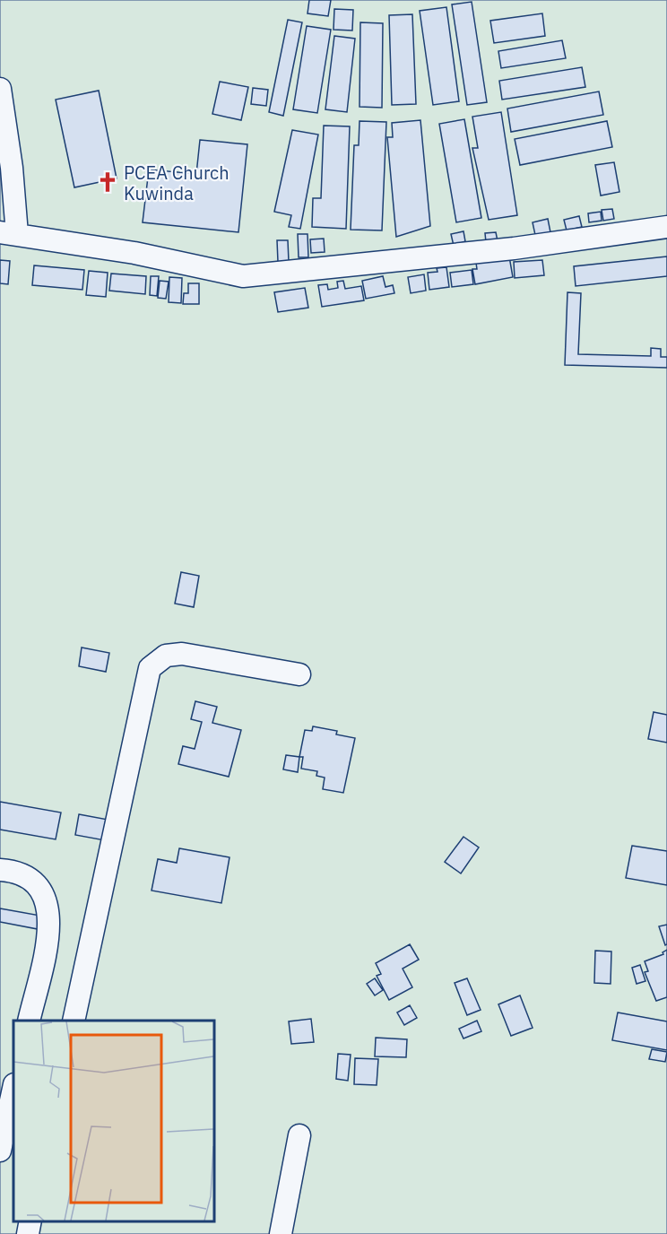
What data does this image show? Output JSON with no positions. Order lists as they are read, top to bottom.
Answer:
{
  "places": {
    "church": ["PCEA Church Kuwinda"]
  }
}
